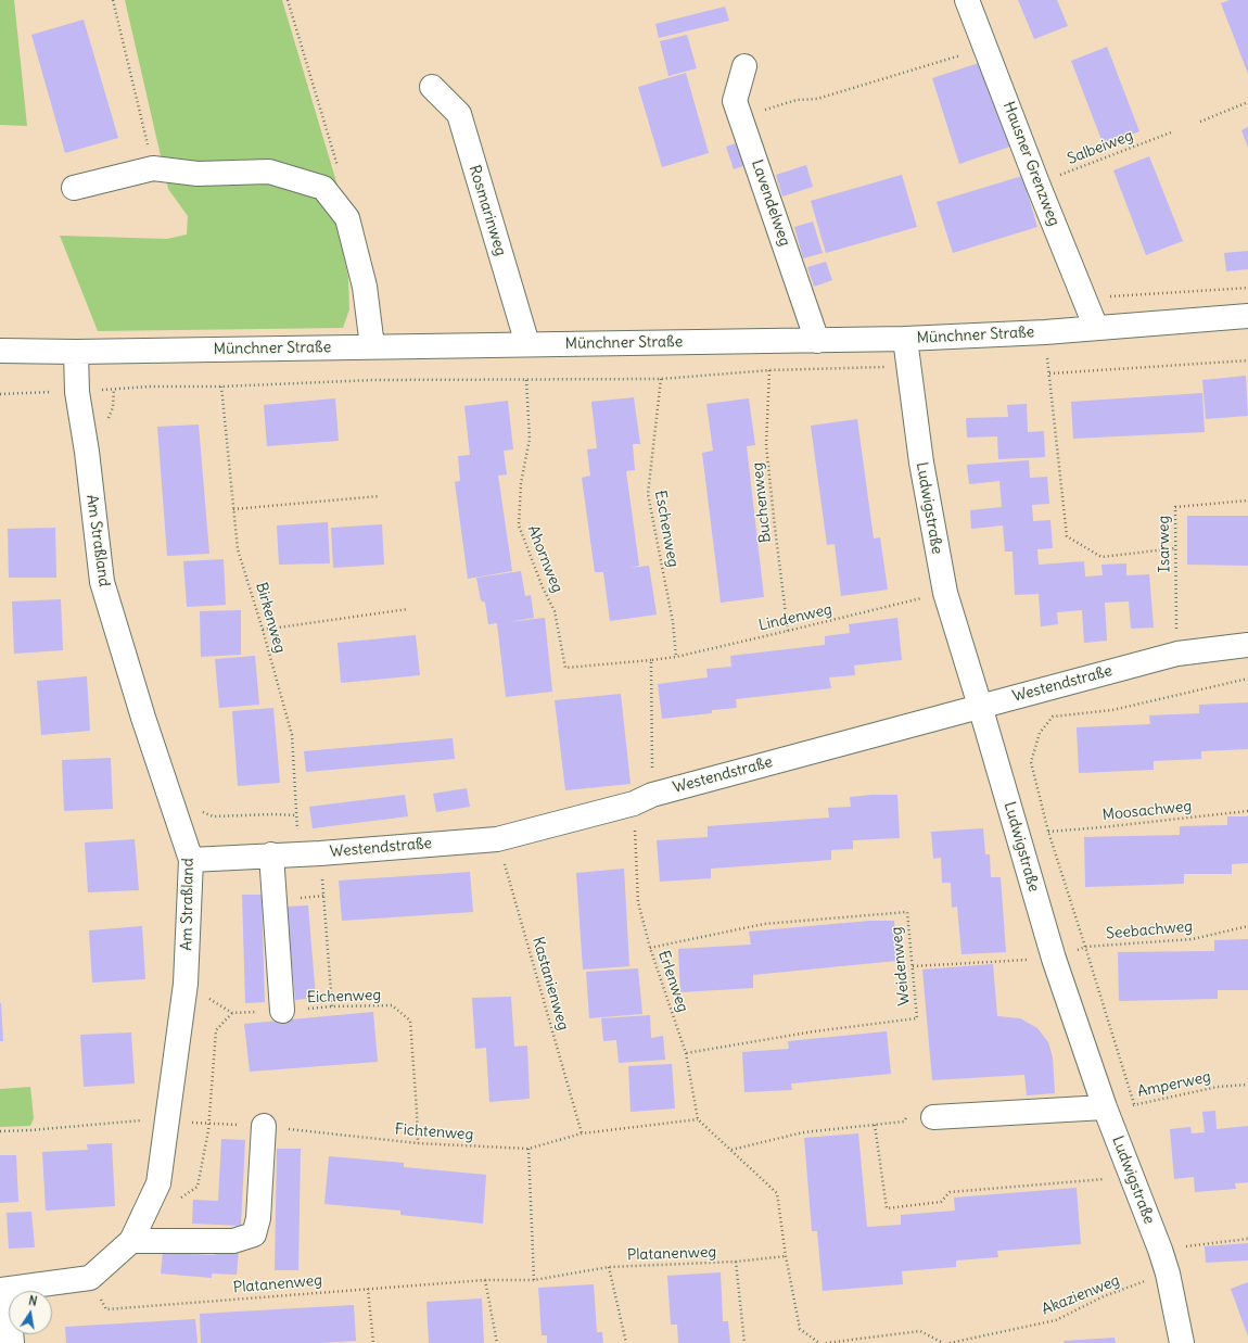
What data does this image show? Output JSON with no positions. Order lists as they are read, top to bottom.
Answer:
{
  "streets": {
    "street": [
      "Hausner Grenzweg",
      "Lavendelweg",
      "Rosmarinweg",
      "Münchner Straße",
      "Ludwigstraße",
      "Am Straßland",
      "Westendstraße"
    ],
    "path": [
      "Salbeiweg",
      "Buchenweg",
      "Eschenweg",
      "Isarweg",
      "Ahornweg",
      "Birkenweg",
      "Lindenweg",
      "Moosachweg",
      "Seebachweg",
      "Weidenweg",
      "Erlenweg",
      "Kastanienweg",
      "Eichenweg",
      "Amperweg",
      "Fichtenweg",
      "Platanenweg",
      "Akazienweg"
    ]
  },
  "crossings": [
    ["Salbeiweg", "Hausner Grenzweg"],
    ["Hausner Grenzweg", "Münchner Straße"],
    ["Lavendelweg", "Münchner Straße"],
    ["Rosmarinweg", "Münchner Straße"],
    ["Münchner Straße", "Ludwigstraße"],
    ["Münchner Straße", "Am Straßland"],
    ["Buchenweg", "Lindenweg"],
    ["Ludwigstraße", "Lindenweg"],
    ["Ludwigstraße", "Westendstraße"],
    ["Ludwigstraße", "Seebachweg"],
    ["Ludwigstraße", "Amperweg"],
    ["Ludwigstraße", "Akazienweg"],
    ["Eschenweg", "Lindenweg"],
    ["Am Straßland", "Westendstraße"],
    ["Am Straßland", "Fichtenweg"],
    ["Am Straßland", "Platanenweg"],
    ["Isarweg", "Westendstraße"],
    ["Ahornweg", "Lindenweg"],
    ["Birkenweg", "Westendstraße"],
    ["Birkenweg", "Eichenweg"],
    ["Westendstraße", "Erlenweg"],
    ["Westendstraße", "Kastanienweg"],
    ["Seebachweg", "Weidenweg"],
    ["Weidenweg", "Erlenweg"],
    ["Erlenweg", "Fichtenweg"],
    ["Kastanienweg", "Fichtenweg"],
    ["Eichenweg", "Fichtenweg"]
  ],
  "north": "top"
}
